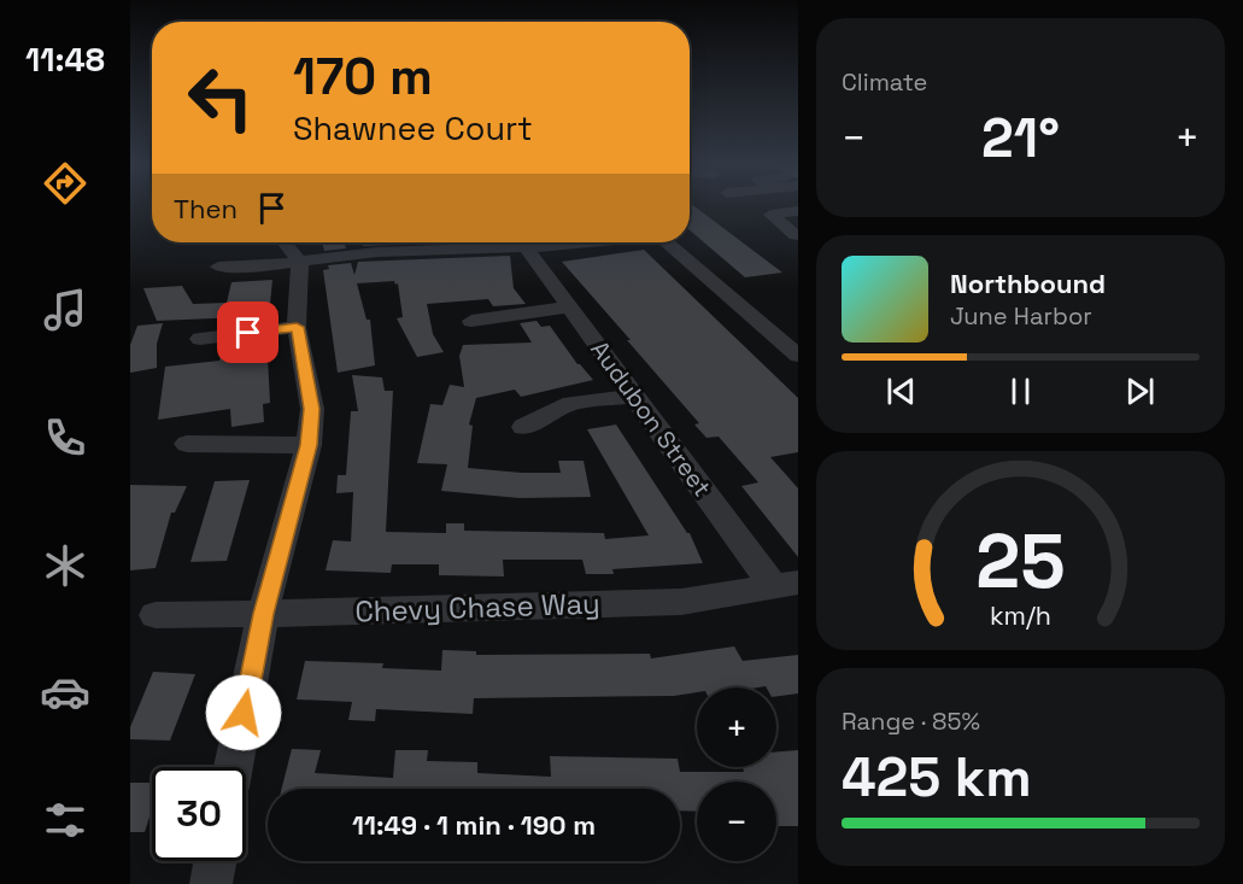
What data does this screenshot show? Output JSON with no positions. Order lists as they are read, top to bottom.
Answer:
{
  "streets": {
    "street": ["Audubon Street", "Chevy Chase Way"]
  },
  "crossings": [
    ["Audubon Street", "Chevy Chase Way"]
  ],
  "page": {
    "tabs": "11:48",
    "tile": [
      "Climate",
      ["Range · 85%", "425 km"]
    ],
    "turn": ["170 m", "Shawnee Court"],
    "heat": ["−", "21°", "+"],
    "then": "Then",
    "song": ["Northbound", "June Harbor"],
    "map_buttons": ["+", "−"],
    "limit": "30",
    "trip": "11:49 · 1 min · 190 m",
    "gauge": ["25", "km/h"]
  }
}
